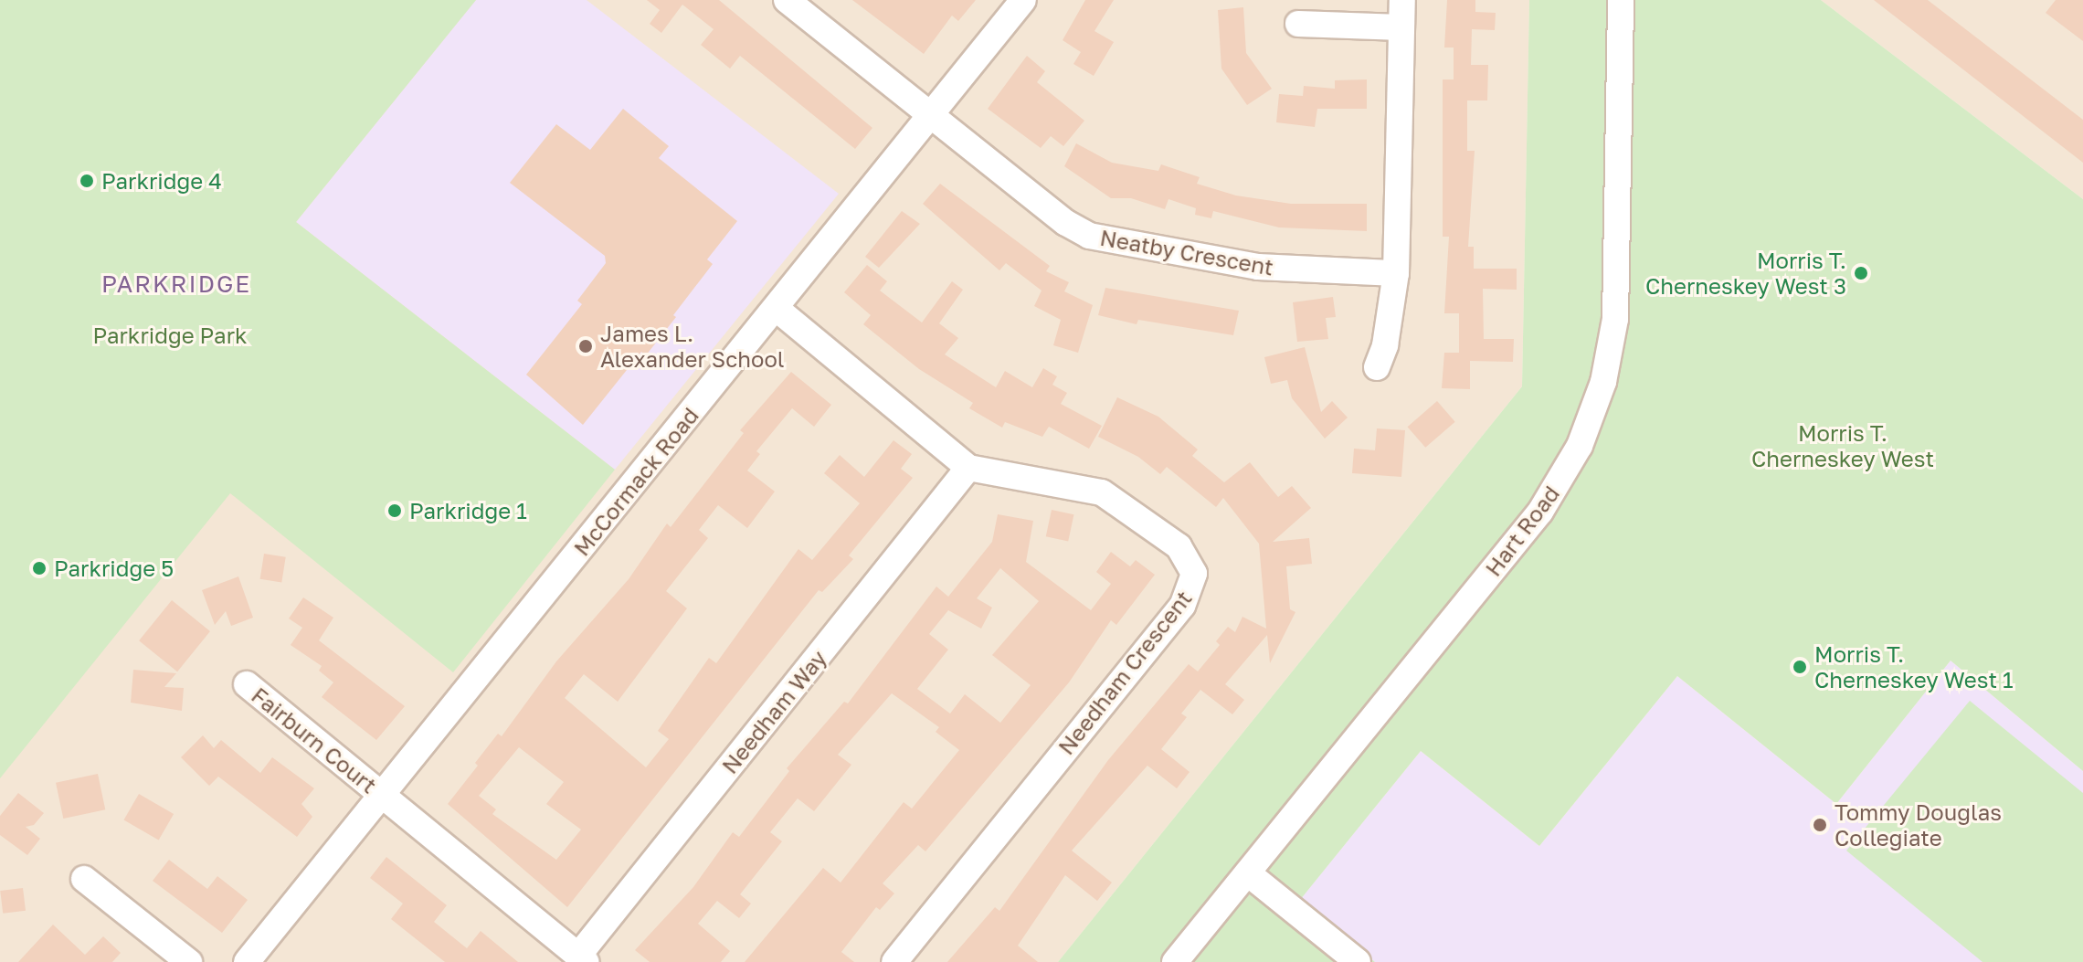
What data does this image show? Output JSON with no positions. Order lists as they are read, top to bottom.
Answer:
{
  "streets": {
    "street": [
      "Neatby Crescent",
      "McCormack Road",
      "Hart Road",
      "Needham Crescent",
      "Needham Way",
      "Fairburn Court"
    ]
  },
  "crossings": [
    ["Neatby Crescent", "McCormack Road"],
    ["McCormack Road", "Needham Crescent"],
    ["McCormack Road", "Fairburn Court"],
    ["Needham Crescent", "Needham Way"]
  ],
  "districts": ["PARKRIDGE"],
  "parks": ["Parkridge Park", "Morris T. Cherneskey West"],
  "places": [
    "Parkridge 4",
    "Morris T. Cherneskey West 3",
    "James L. Alexander School",
    "Parkridge 1",
    "Parkridge 5",
    "Morris T. Cherneskey West 1",
    "Tommy Douglas Collegiate"
  ]
}
